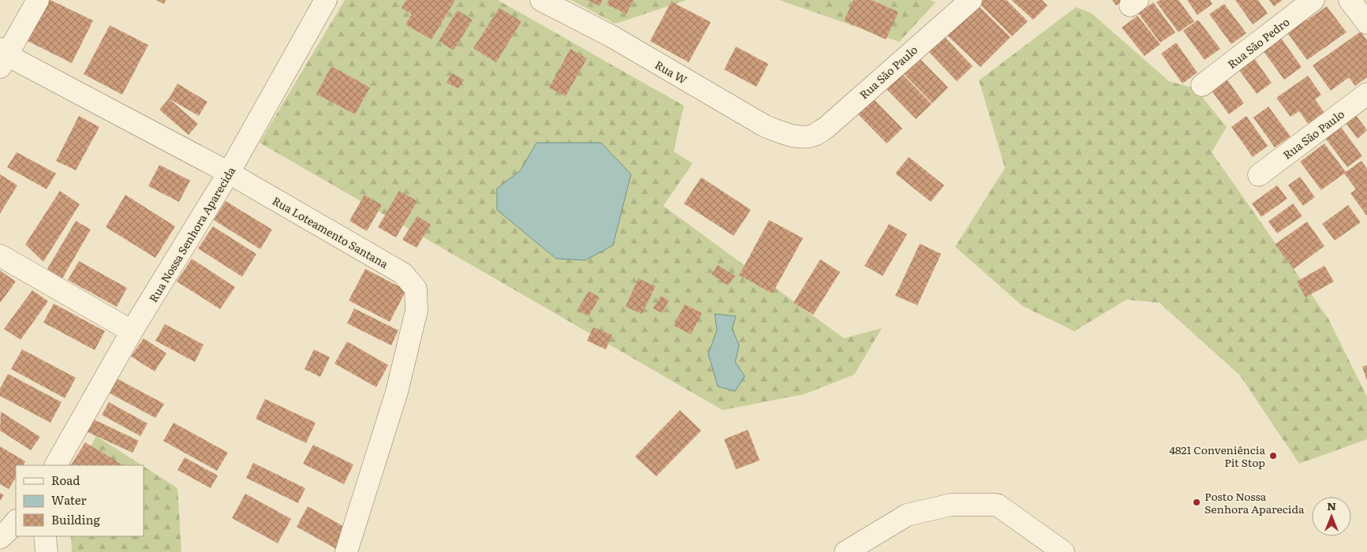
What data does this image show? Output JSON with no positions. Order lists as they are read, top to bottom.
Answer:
{
  "streets": {
    "street": [
      "Rua São Pedro",
      "Rua W",
      "Rua São Paulo",
      "Rua Loteamento Santana",
      "Rua Nossa Senhora Aparecida"
    ]
  },
  "crossings": [
    ["Rua W", "Rua São Paulo"],
    ["Rua Loteamento Santana", "Rua Nossa Senhora Aparecida"]
  ],
  "places": ["4821 Conveniência Pit Stop", "Posto Nossa Senhora Aparecida"],
  "legend": ["Road", "Water", "Building"],
  "north": "top"
}
